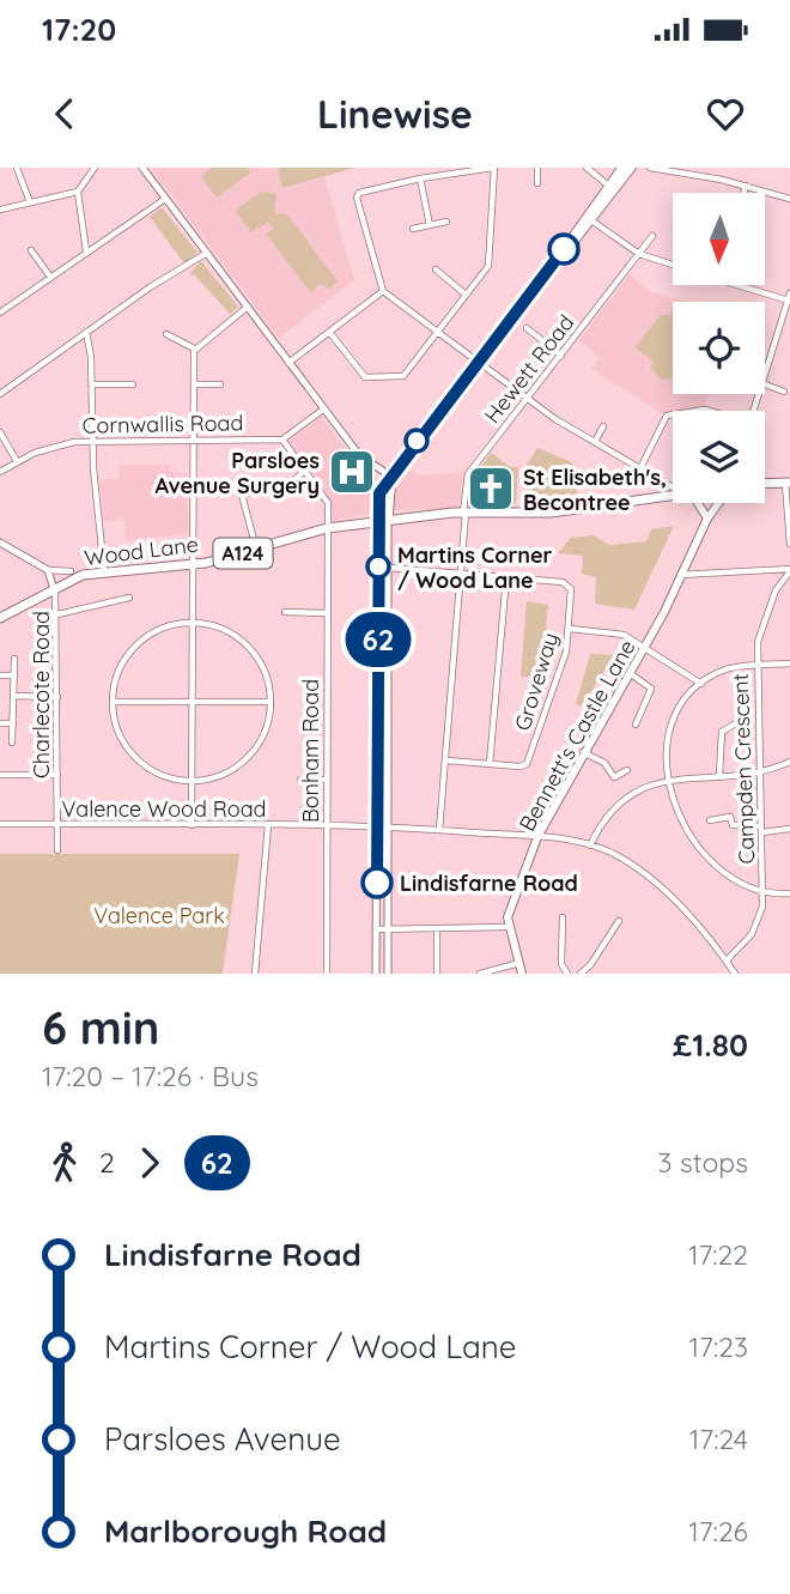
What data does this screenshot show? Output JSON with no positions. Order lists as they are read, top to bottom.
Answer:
{
  "streets": {
    "main road": ["Wood Lane", "A124", "Bennett's Castle Lane"],
    "street": [
      "Hewett Road",
      "Cornwallis Road",
      "Groveway",
      "Charlecote Road",
      "Bonham Road",
      "Campden Crescent",
      "Valence Wood Road"
    ]
  },
  "crossings": [
    ["Hewett Road", "Wood Lane"],
    ["Hewett Road", "Groveway"],
    ["Cornwallis Road", "Bonham Road"],
    ["Wood Lane", "Charlecote Road"],
    ["Wood Lane", "Bonham Road"],
    ["Charlecote Road", "Valence Wood Road"],
    ["Bonham Road", "Valence Wood Road"]
  ],
  "parks": ["Valence Park"],
  "places": {
    "hospital": ["Parsloes Avenue Surgery"],
    "church": ["St Elisabeth's, Becontree"],
    "other": ["Martins Corner / Wood Lane", "Lindisfarne Road"]
  },
  "lines": ["bus line 62"],
  "north": "bottom",
  "page": {
    "status": "17:20",
    "header": "Linewise",
    "on_map": "62",
    "heading": ["6 min", "17:20 – 17:26 · Bus", "£1.80"],
    "legs": ["2", "62", "3 stops"],
    "list": [
      {
        "name": "Lindisfarne Road",
        "value": "17:22"
      },
      {
        "name": "Martins Corner / Wood Lane",
        "value": "17:23"
      },
      {
        "name": "Parsloes Avenue",
        "value": "17:24"
      },
      {
        "name": "Marlborough Road",
        "value": "17:26"
      }
    ]
  }
}
